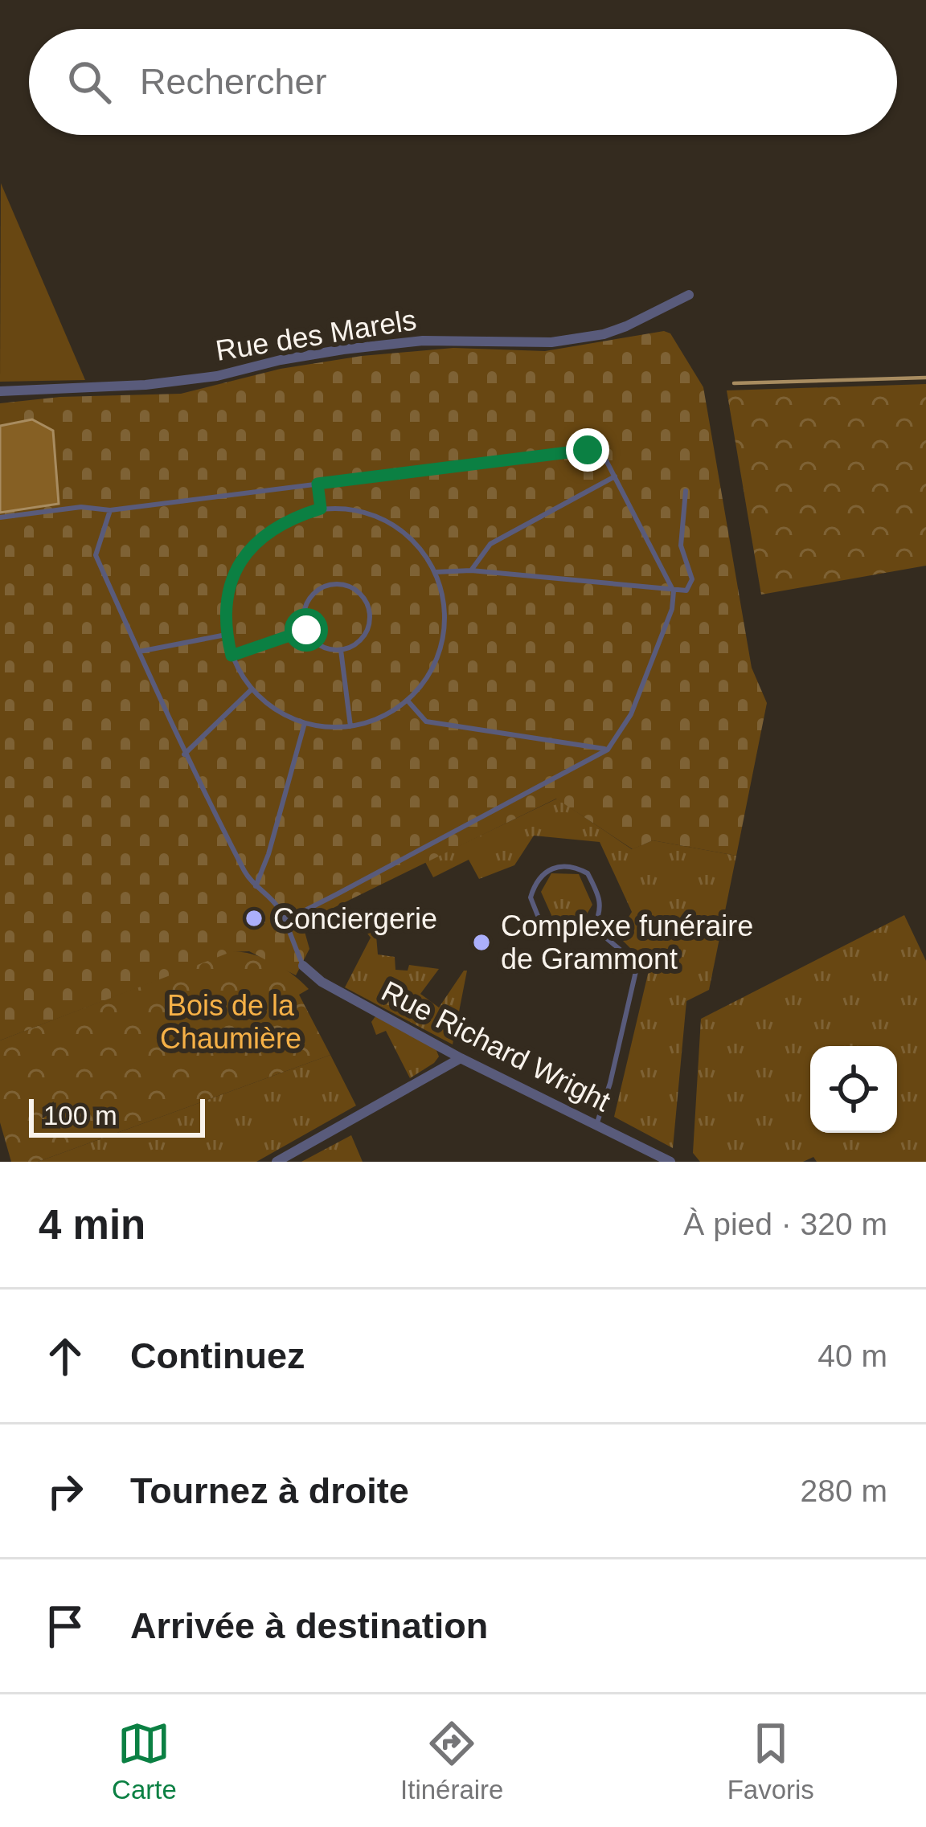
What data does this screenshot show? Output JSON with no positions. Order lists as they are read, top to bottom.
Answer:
{
  "streets": {
    "street": ["Rue des Marels", "Rue Richard Wright"]
  },
  "parks": ["Bois de la Chaumière"],
  "places": ["Conciergerie", "Complexe funéraire de Grammont"],
  "scale_bar": "100 m",
  "page": {
    "search": "Rechercher",
    "scale": "100 m",
    "heading": ["4 min", "À pied · 320 m"],
    "list": [
      ["Continuez", "40 m"],
      ["Tournez à droite", "280 m"],
      "Arrivée à destination"
    ],
    "nav": ["Carte", "Itinéraire", "Favoris"]
  }
}
